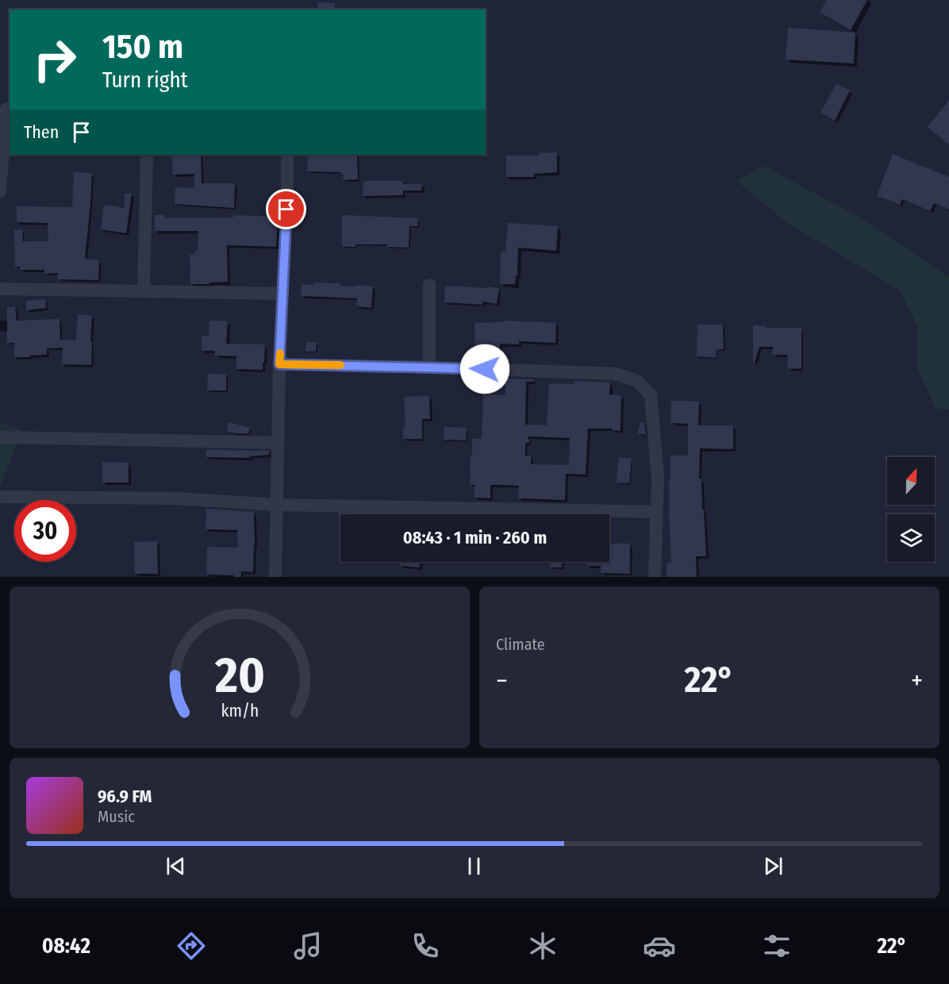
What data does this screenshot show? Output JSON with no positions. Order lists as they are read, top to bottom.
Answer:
{
  "north": "top",
  "page": {
    "turn": ["150 m", "Turn right"],
    "then": "Then",
    "limit": "30",
    "trip": "08:43 · 1 min · 260 m",
    "tile": "Climate",
    "heat": ["−", "22°", "+"],
    "song": ["96.9 FM", "Music"],
    "tabs": ["08:42", "22°"],
    "gauge": ["20", "km/h"]
  }
}
